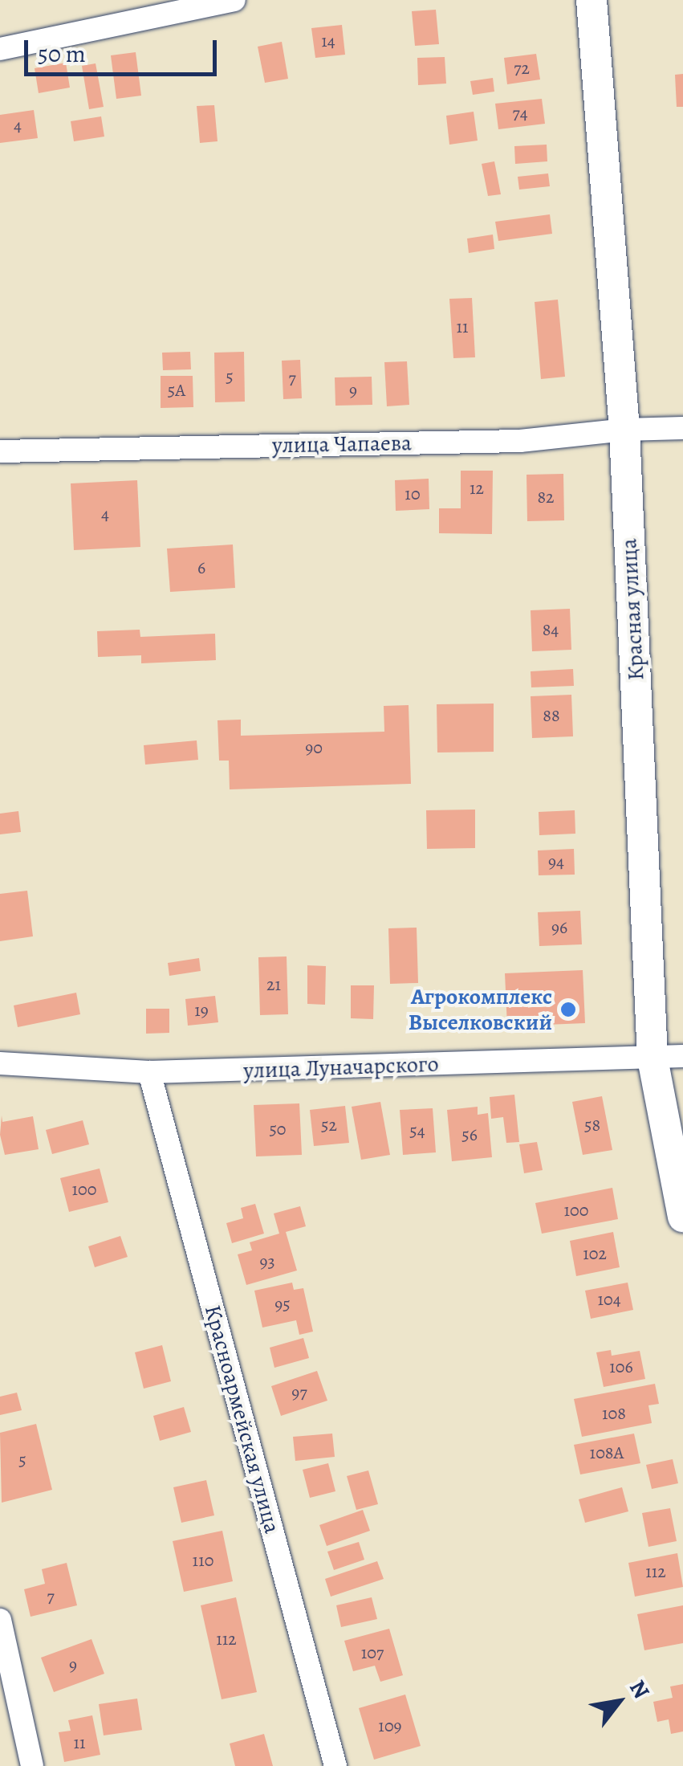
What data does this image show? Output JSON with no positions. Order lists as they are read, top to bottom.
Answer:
{
  "streets": {
    "main road": ["Красная улица"],
    "street": ["улица Чапаева", "улица Луначарского", "Красноармейская улица"]
  },
  "crossings": [
    ["улица Чапаева", "Красная улица"],
    ["Красная улица", "улица Луначарского"],
    ["улица Луначарского", "Красноармейская улица"]
  ],
  "places": ["Агрокомплекс Выселковский"],
  "house_numbers": [
    "14",
    "72",
    "74",
    "4",
    "11",
    "5",
    "7",
    "5А",
    "9",
    "12",
    "10",
    "82",
    "4",
    "6",
    "84",
    "88",
    "90",
    "94",
    "96",
    "21",
    "19",
    "52",
    "58",
    "50",
    "54",
    "56",
    "100",
    "100",
    "102",
    "93",
    "104",
    "95",
    "106",
    "97",
    "108",
    "108А",
    "5",
    "110",
    "112",
    "7",
    "112",
    "107",
    "9",
    "109",
    "11"
  ],
  "scale_bar": "50 m",
  "north": "top right"
}
